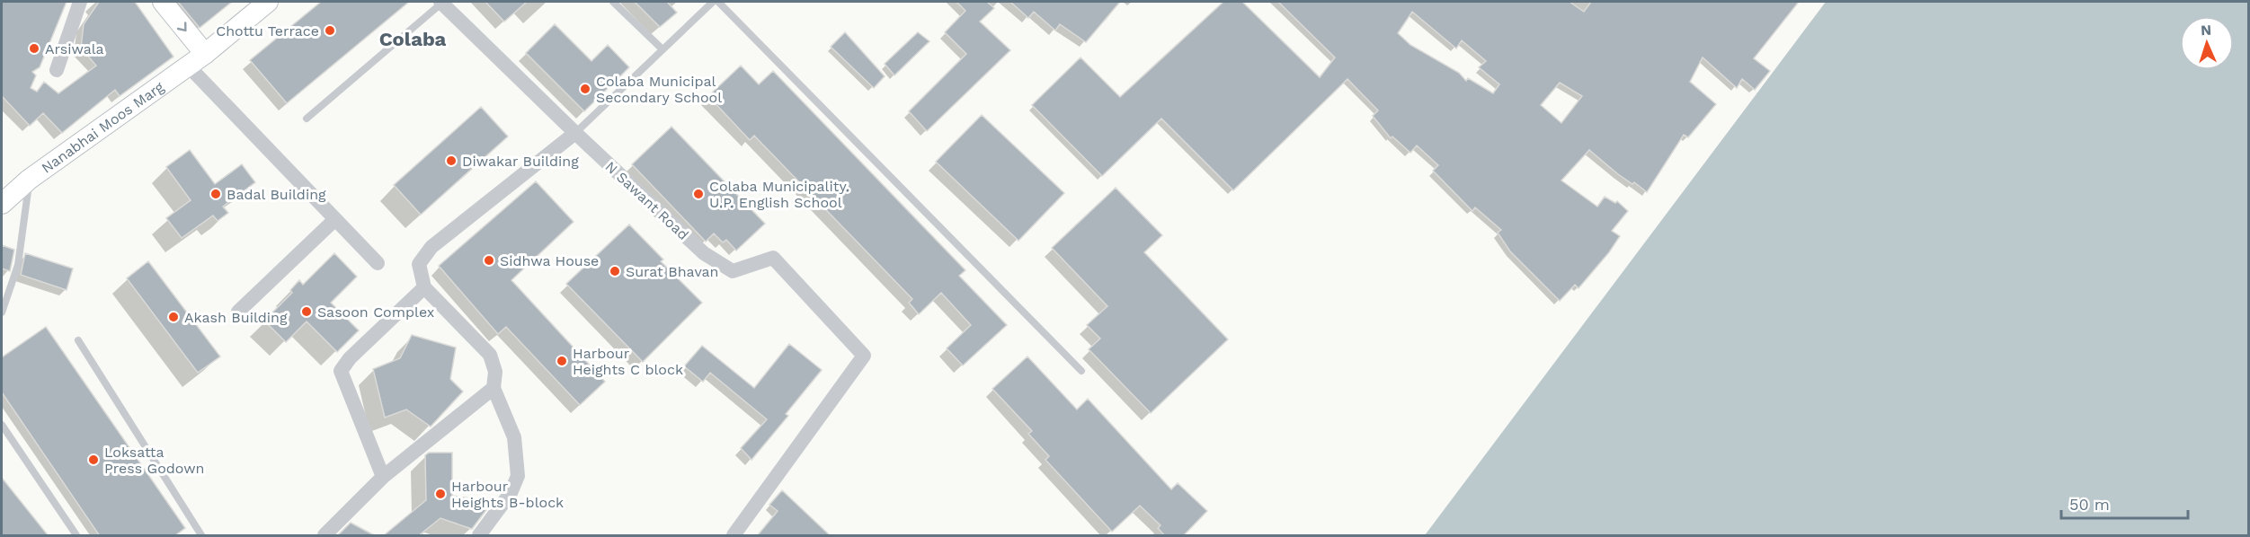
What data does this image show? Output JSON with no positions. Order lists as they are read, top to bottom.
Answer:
{
  "streets": {
    "main road": ["Nanabhai Moos Marg"],
    "street": ["N Sawant Road"]
  },
  "districts": ["Colaba"],
  "places": [
    "Chottu Terrace",
    "Arsiwala",
    "Colaba Municipal Secondary School",
    "Diwakar Building",
    "Badal Building",
    "Colaba Municipality. U.P. English School",
    "Sidhwa House",
    "Surat Bhavan",
    "Sasoon Complex",
    "Akash Building",
    "Harbour Heights C block",
    "Loksatta Press Godown",
    "Harbour Heights B-block"
  ],
  "scale_bar": "50 m",
  "north": "top"
}
